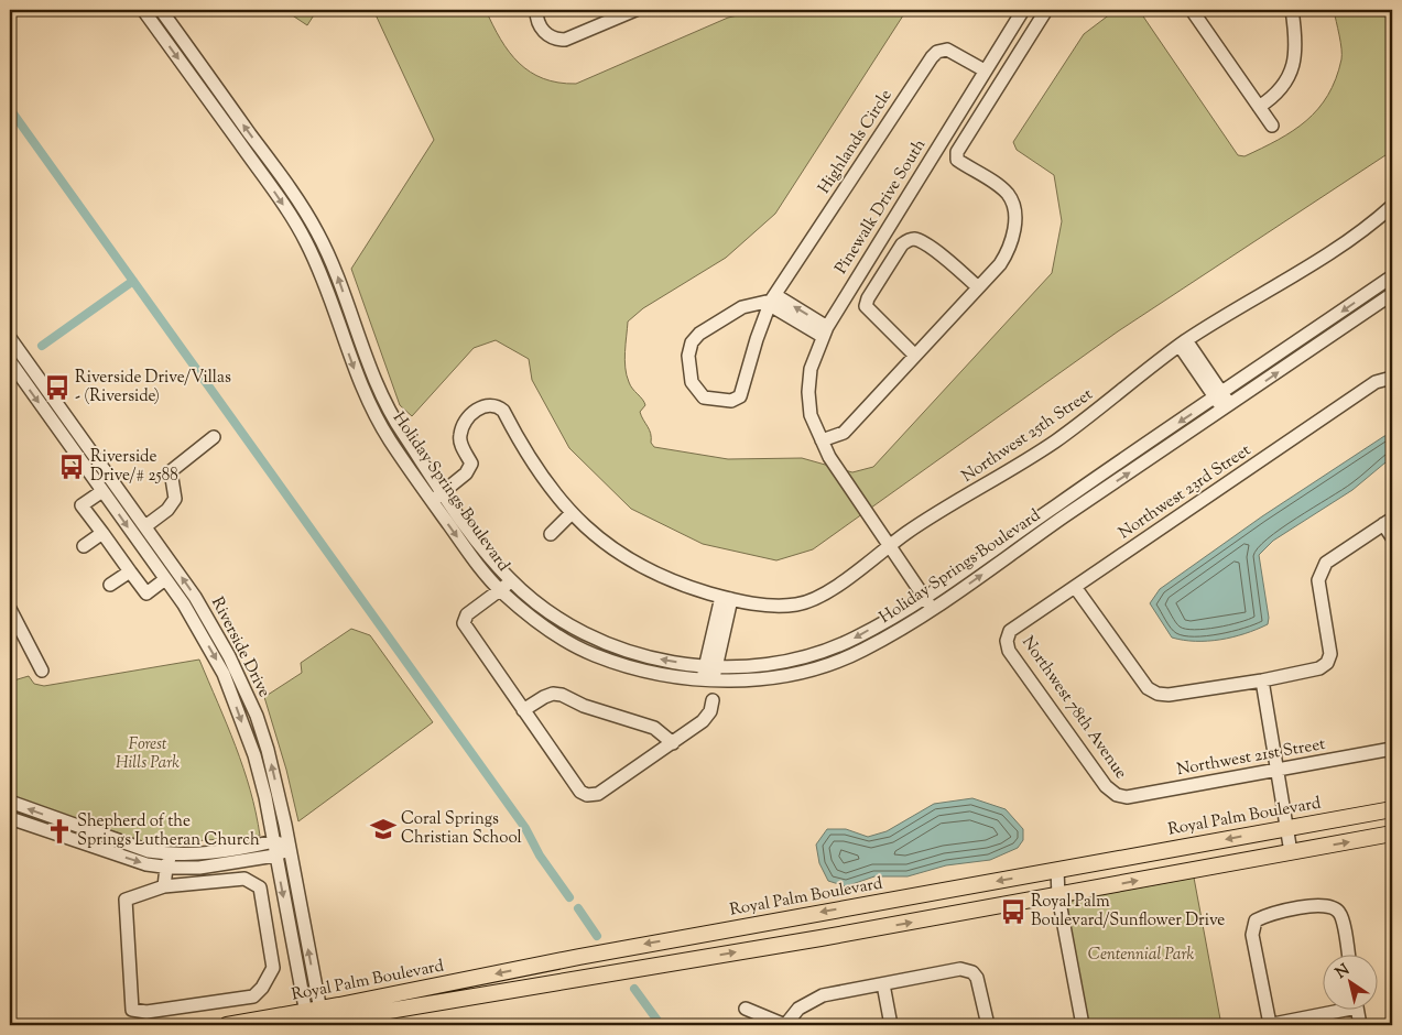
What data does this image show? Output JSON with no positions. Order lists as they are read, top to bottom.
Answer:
{
  "streets": {
    "main road": ["Royal Palm Boulevard"],
    "street": [
      "Highlands Circle",
      "Pinewalk Drive South",
      "Northwest 25th Street",
      "Holiday Springs Boulevard",
      "Northwest 23rd Street",
      "Riverside Drive",
      "Northwest 78th Avenue",
      "Northwest 21st Street"
    ]
  },
  "crossings": [
    ["Highlands Circle", "Pinewalk Drive South"],
    ["Pinewalk Drive South", "Northwest 25th Street"],
    ["Pinewalk Drive South", "Holiday Springs Boulevard"],
    ["Northwest 25th Street", "Holiday Springs Boulevard"],
    ["Northwest 23rd Street", "Northwest 78th Avenue"],
    ["Riverside Drive", "Royal Palm Boulevard"],
    ["Northwest 78th Avenue", "Northwest 21st Street"]
  ],
  "parks": ["Forest Hills Park", "Centennial Park"],
  "places": {
    "bus stop": ["Riverside Drive/Villas - (Riverside)", "Riverside Drive/# 2588", "Royal Palm Boulevard/Sunflower Drive"],
    "school or university": ["Coral Springs Christian School"],
    "church": ["Shepherd of the Springs Lutheran Church"]
  },
  "north": "top left"
}
